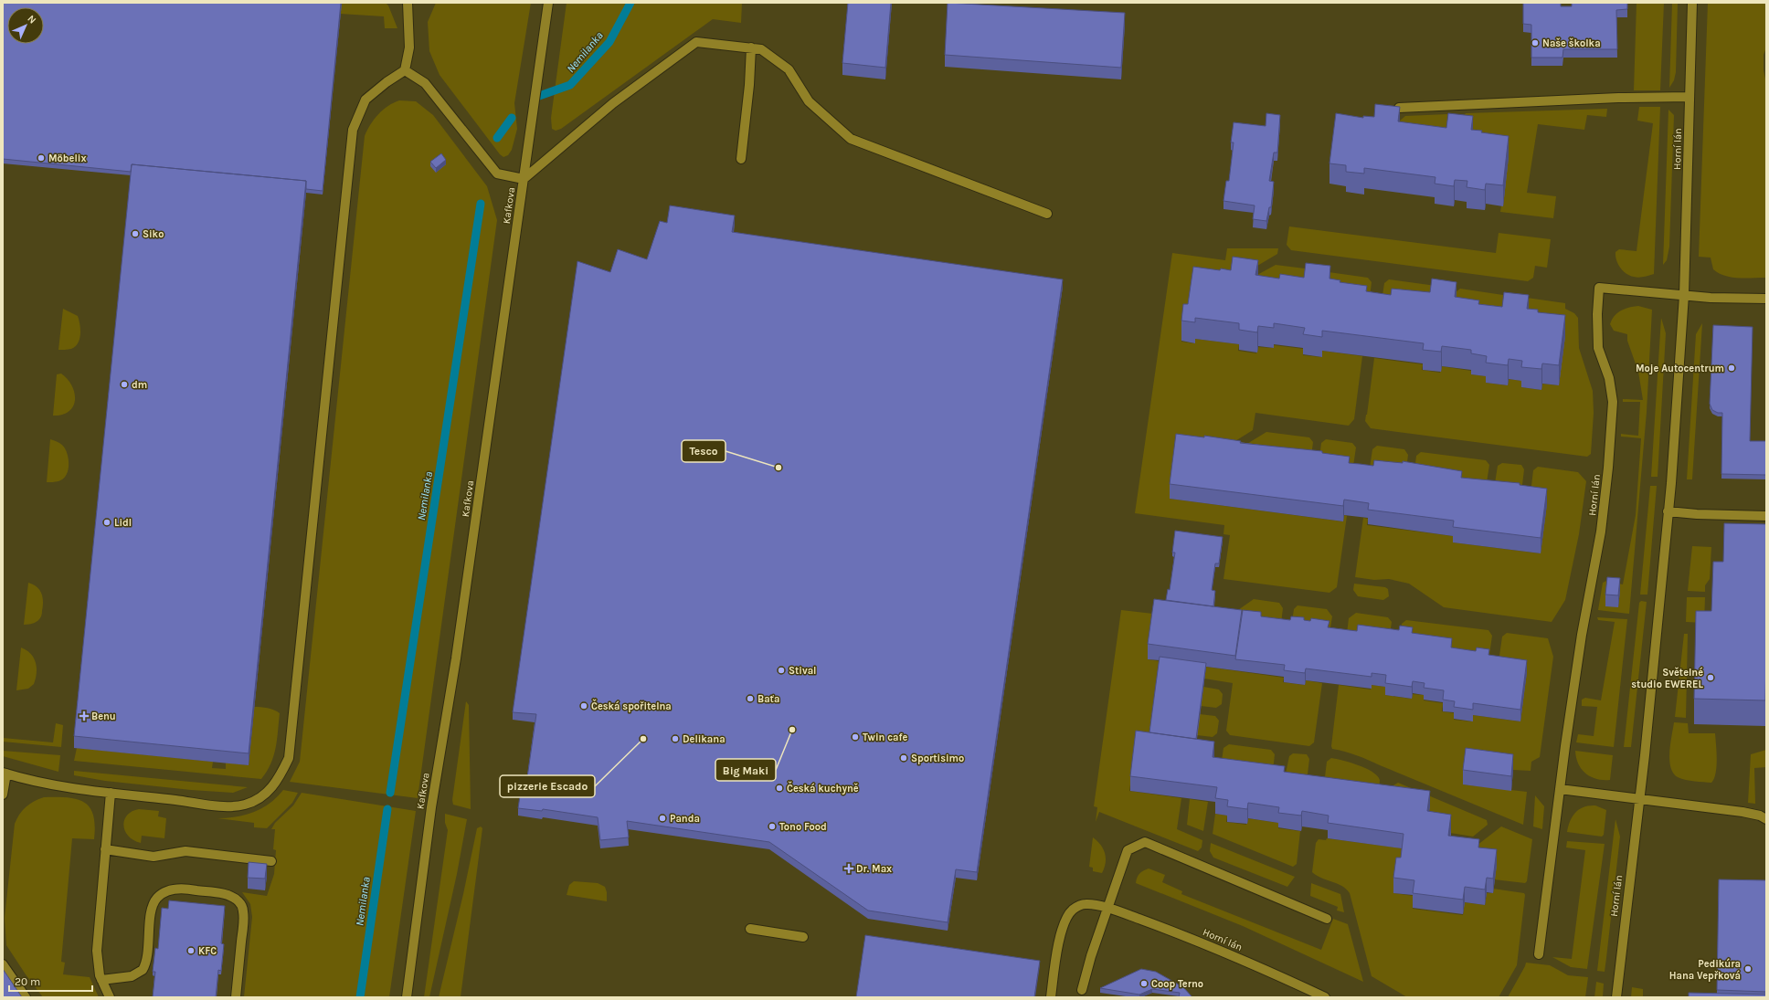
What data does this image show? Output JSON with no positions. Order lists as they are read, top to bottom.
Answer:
{
  "streets": {
    "street": ["Horní lán", "Kafkova"]
  },
  "water": ["Nemilanka"],
  "places": {
    "other": [
      "Naše školka",
      "Möbelix",
      "Siko",
      "Moje Autocentrum",
      "dm",
      "Tesco",
      "Lidl",
      "Stival",
      "Světelné studio EWEREL",
      "Baťa",
      "Česká spořitelna",
      "Big Maki",
      "Twin cafe",
      "pizzerie Escado",
      "Delikana",
      "Sportisimo",
      "Česká kuchyně",
      "Panda",
      "Tono Food",
      "KFC",
      "Pedikúra Hana Vepřková",
      "Coop Terno"
    ],
    "health": ["Benu", "Dr. Max"]
  },
  "scale_bar": "20 m",
  "north": "top right"
}
